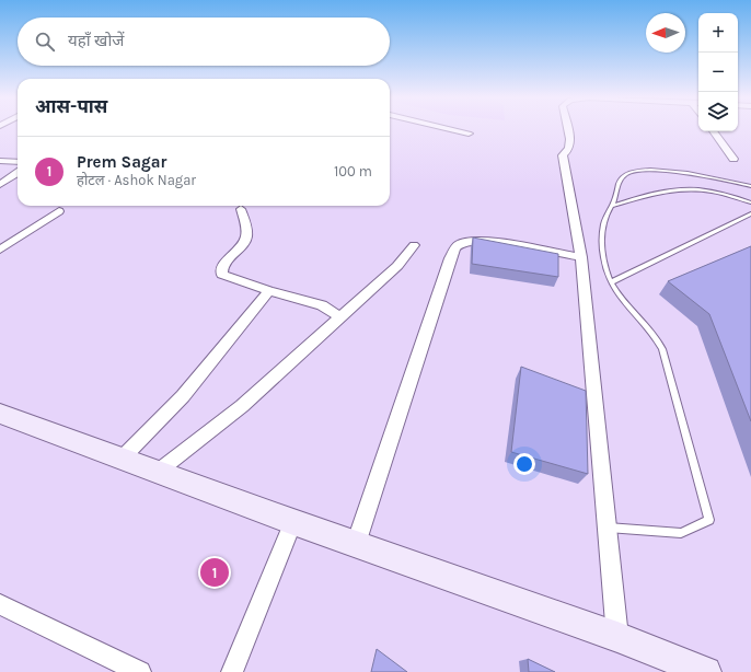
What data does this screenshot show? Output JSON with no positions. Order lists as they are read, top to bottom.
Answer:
{
  "north": "left",
  "page": {
    "map_buttons": ["+", "−"],
    "search": "यहाँ खोजें",
    "heading": "आस-पास",
    "list": [
      {
        "mark": "1",
        "name": "Prem Sagar",
        "note": "होटल · Ashok Nagar",
        "value": "100 m"
      }
    ],
    "pins": "1"
  }
}
